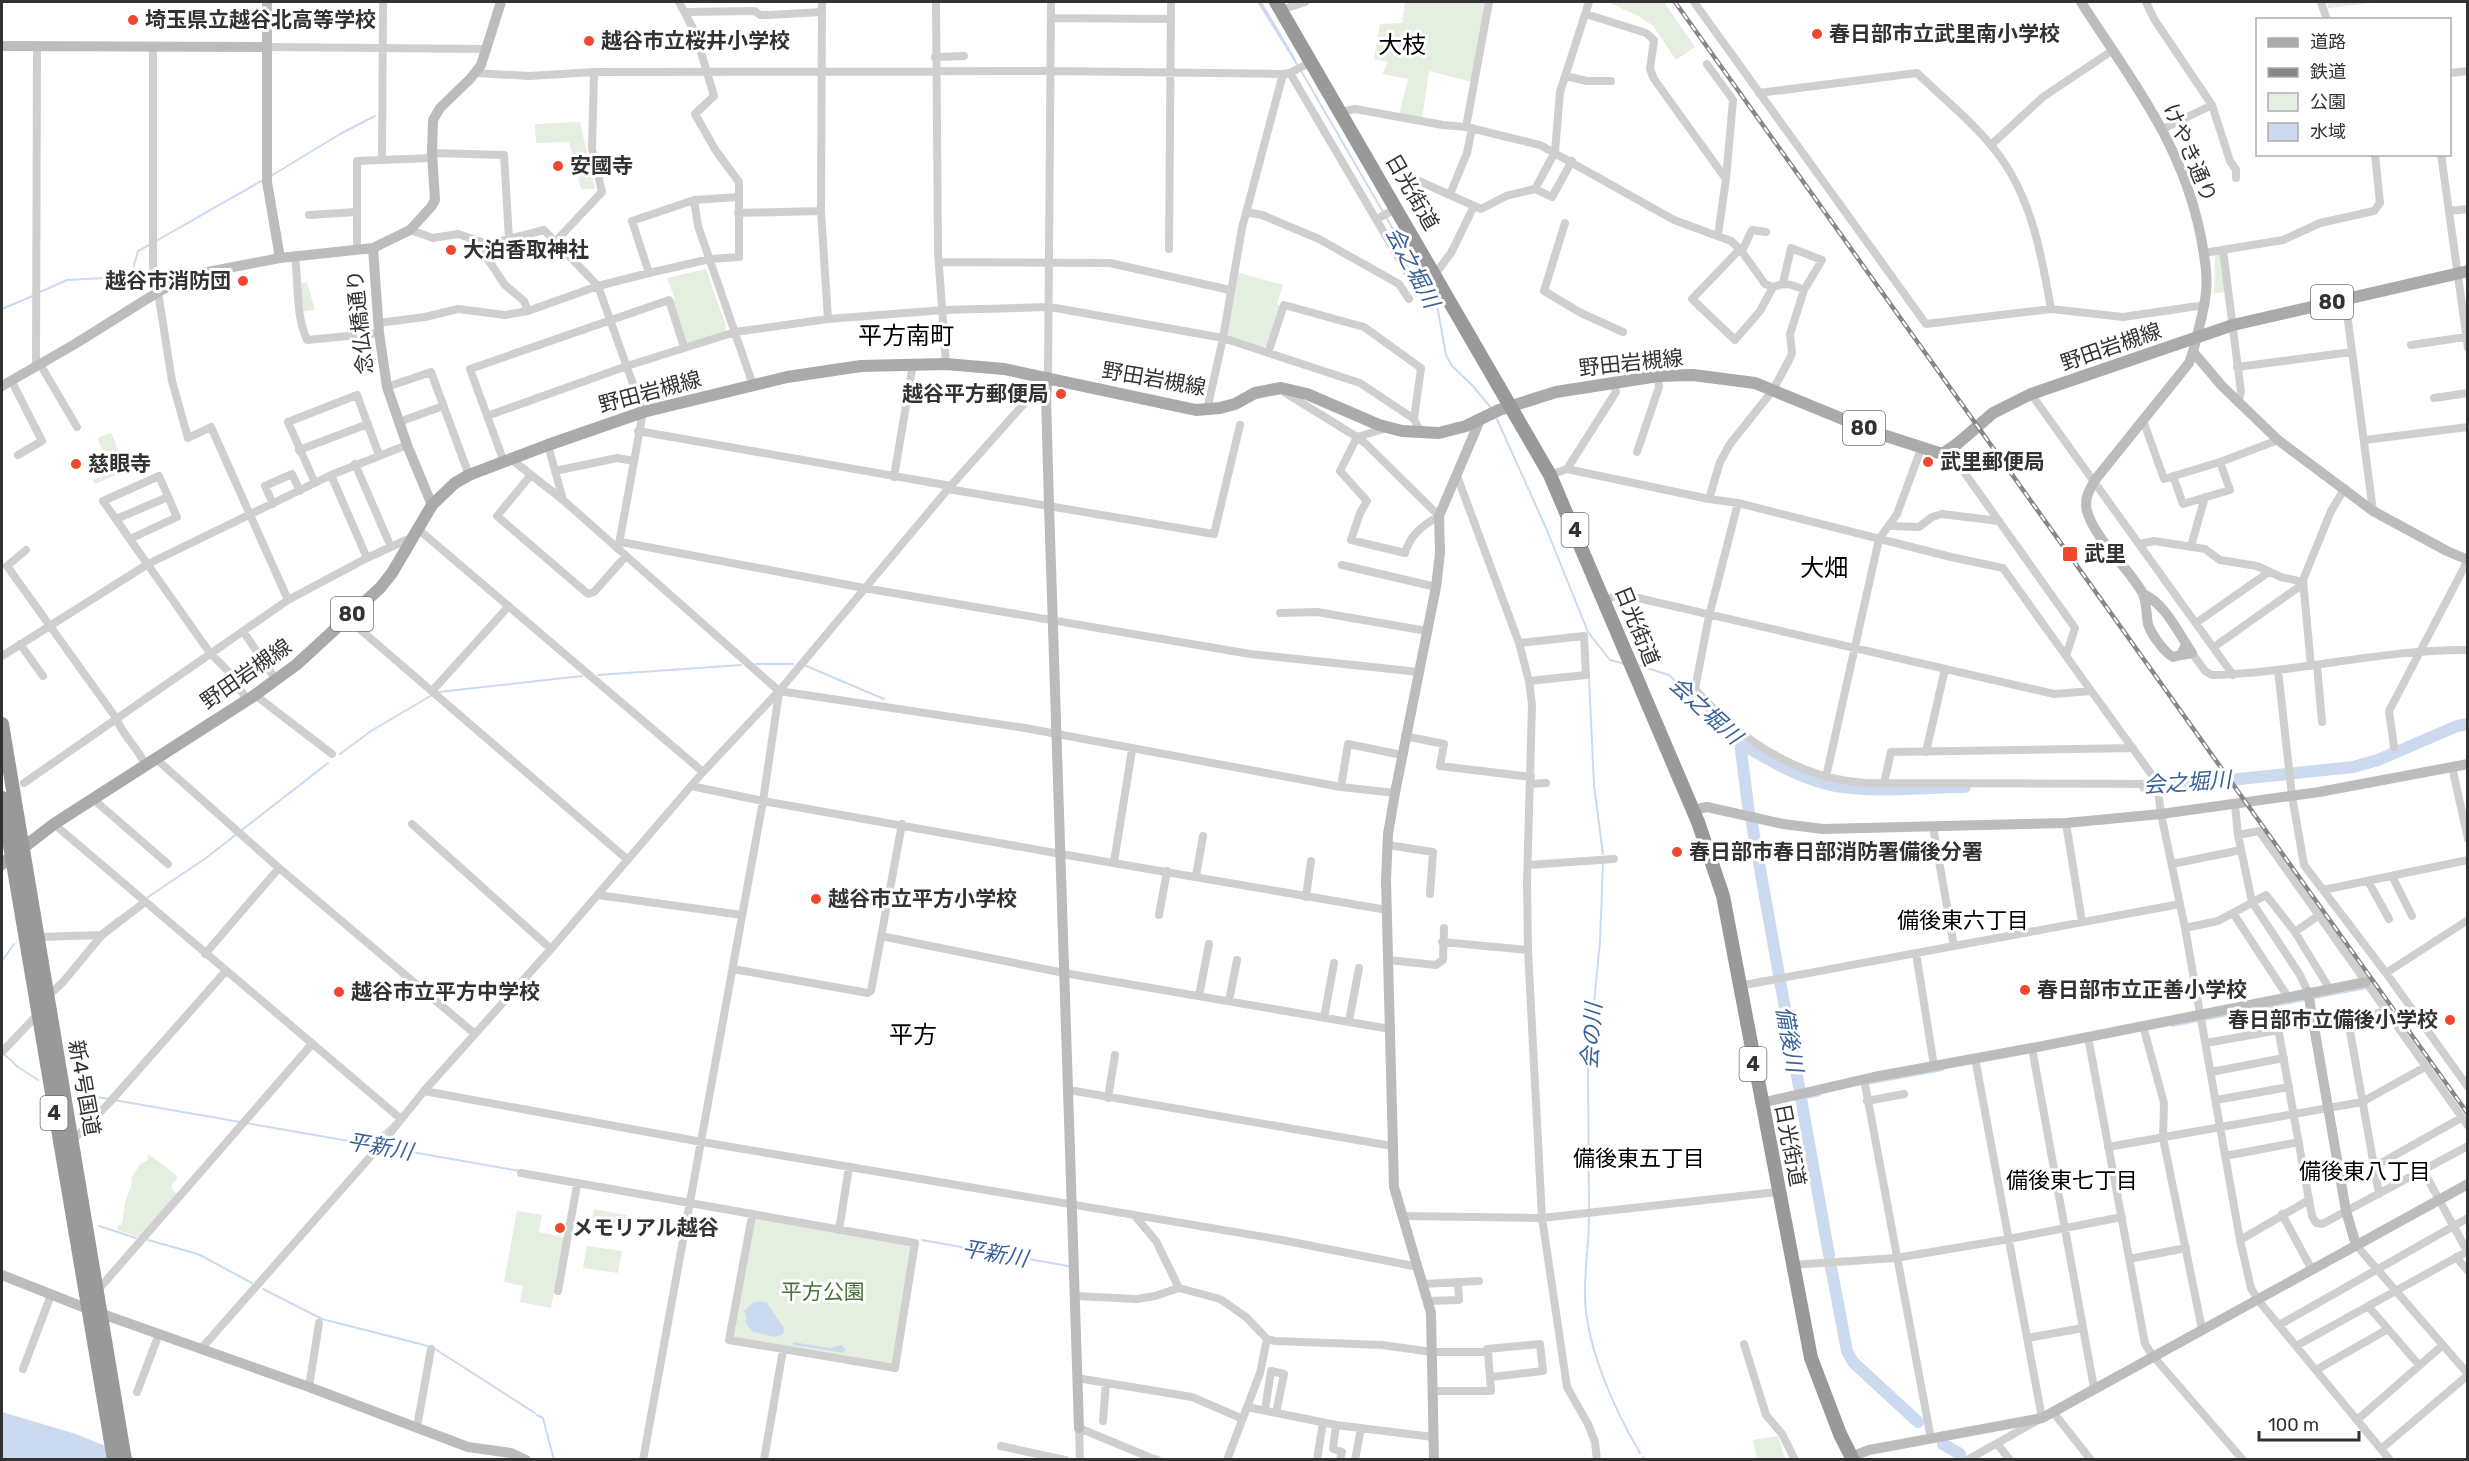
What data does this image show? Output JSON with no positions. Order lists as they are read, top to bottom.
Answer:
{
  "streets": {
    "highway": ["日光街道", "4", "新4号国道"],
    "main road": ["80", "野田岩槻線"],
    "street": ["けやき通り", "念仏橋通り"]
  },
  "crossings": [
    ["けやき通り", "野田岩槻線"],
    ["日光街道", "野田岩槻線"],
    ["念仏橋通り", "野田岩槻線"],
    ["野田岩槻線", "新4号国道"]
  ],
  "districts": [
    "大枝",
    "平方南町",
    "大畑",
    "備後東六丁目",
    "平方",
    "備後東五丁目",
    "備後東八丁目",
    "備後東七丁目"
  ],
  "water": [
    "会之堀川",
    "会の川",
    "備後川",
    "平新川"
  ],
  "parks": ["平方公園"],
  "places": {
    "other": [
      "埼玉県立越谷北高等学校",
      "春日部市立武里南小学校",
      "越谷市立桜井小学校",
      "安國寺",
      "大泊香取神社",
      "越谷市消防団",
      "越谷平方郵便局",
      "武里郵便局",
      "慈眼寺",
      "春日部市春日部消防署備後分署",
      "越谷市立平方小学校",
      "春日部市立正善小学校",
      "越谷市立平方中学校",
      "春日部市立備後小学校",
      "メモリアル越谷"
    ],
    "transit": ["武里"]
  },
  "legend": [
    "道路",
    "鉄道",
    "公園",
    "水域"
  ],
  "scale_bar": "100 m"
}
